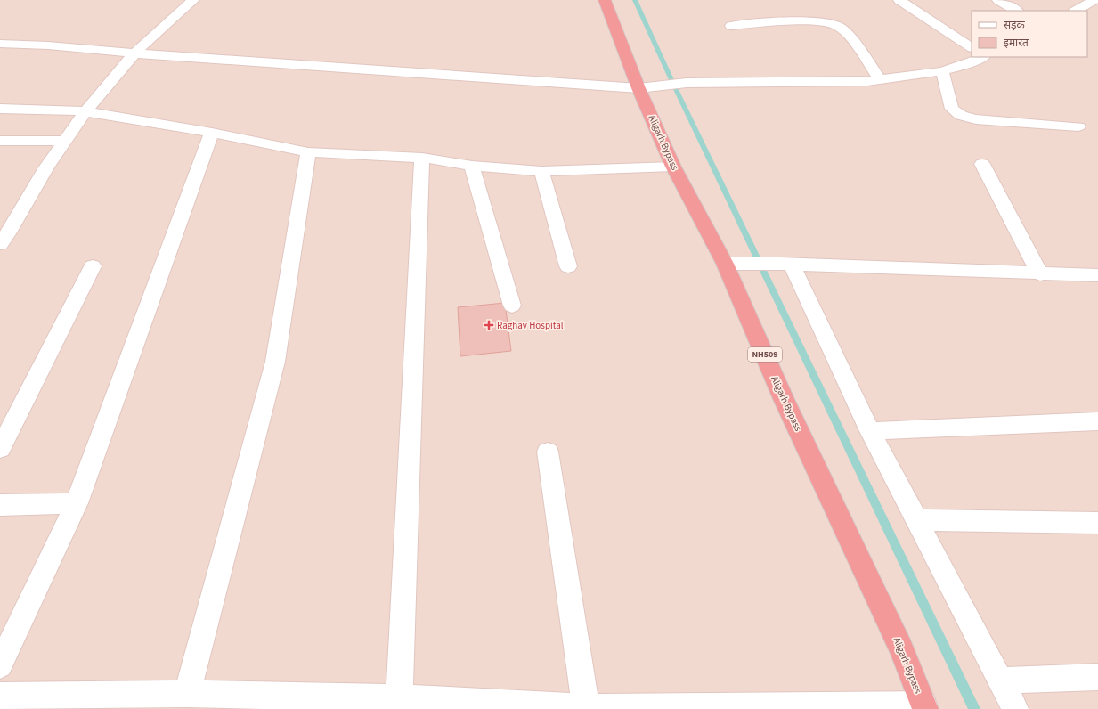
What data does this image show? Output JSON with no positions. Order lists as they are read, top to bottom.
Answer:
{
  "streets": {
    "highway": ["Aligarh Bypass", "NH509"]
  },
  "places": {
    "health": ["Raghav Hospital"]
  },
  "legend": ["सड़क", "इमारत"]
}
